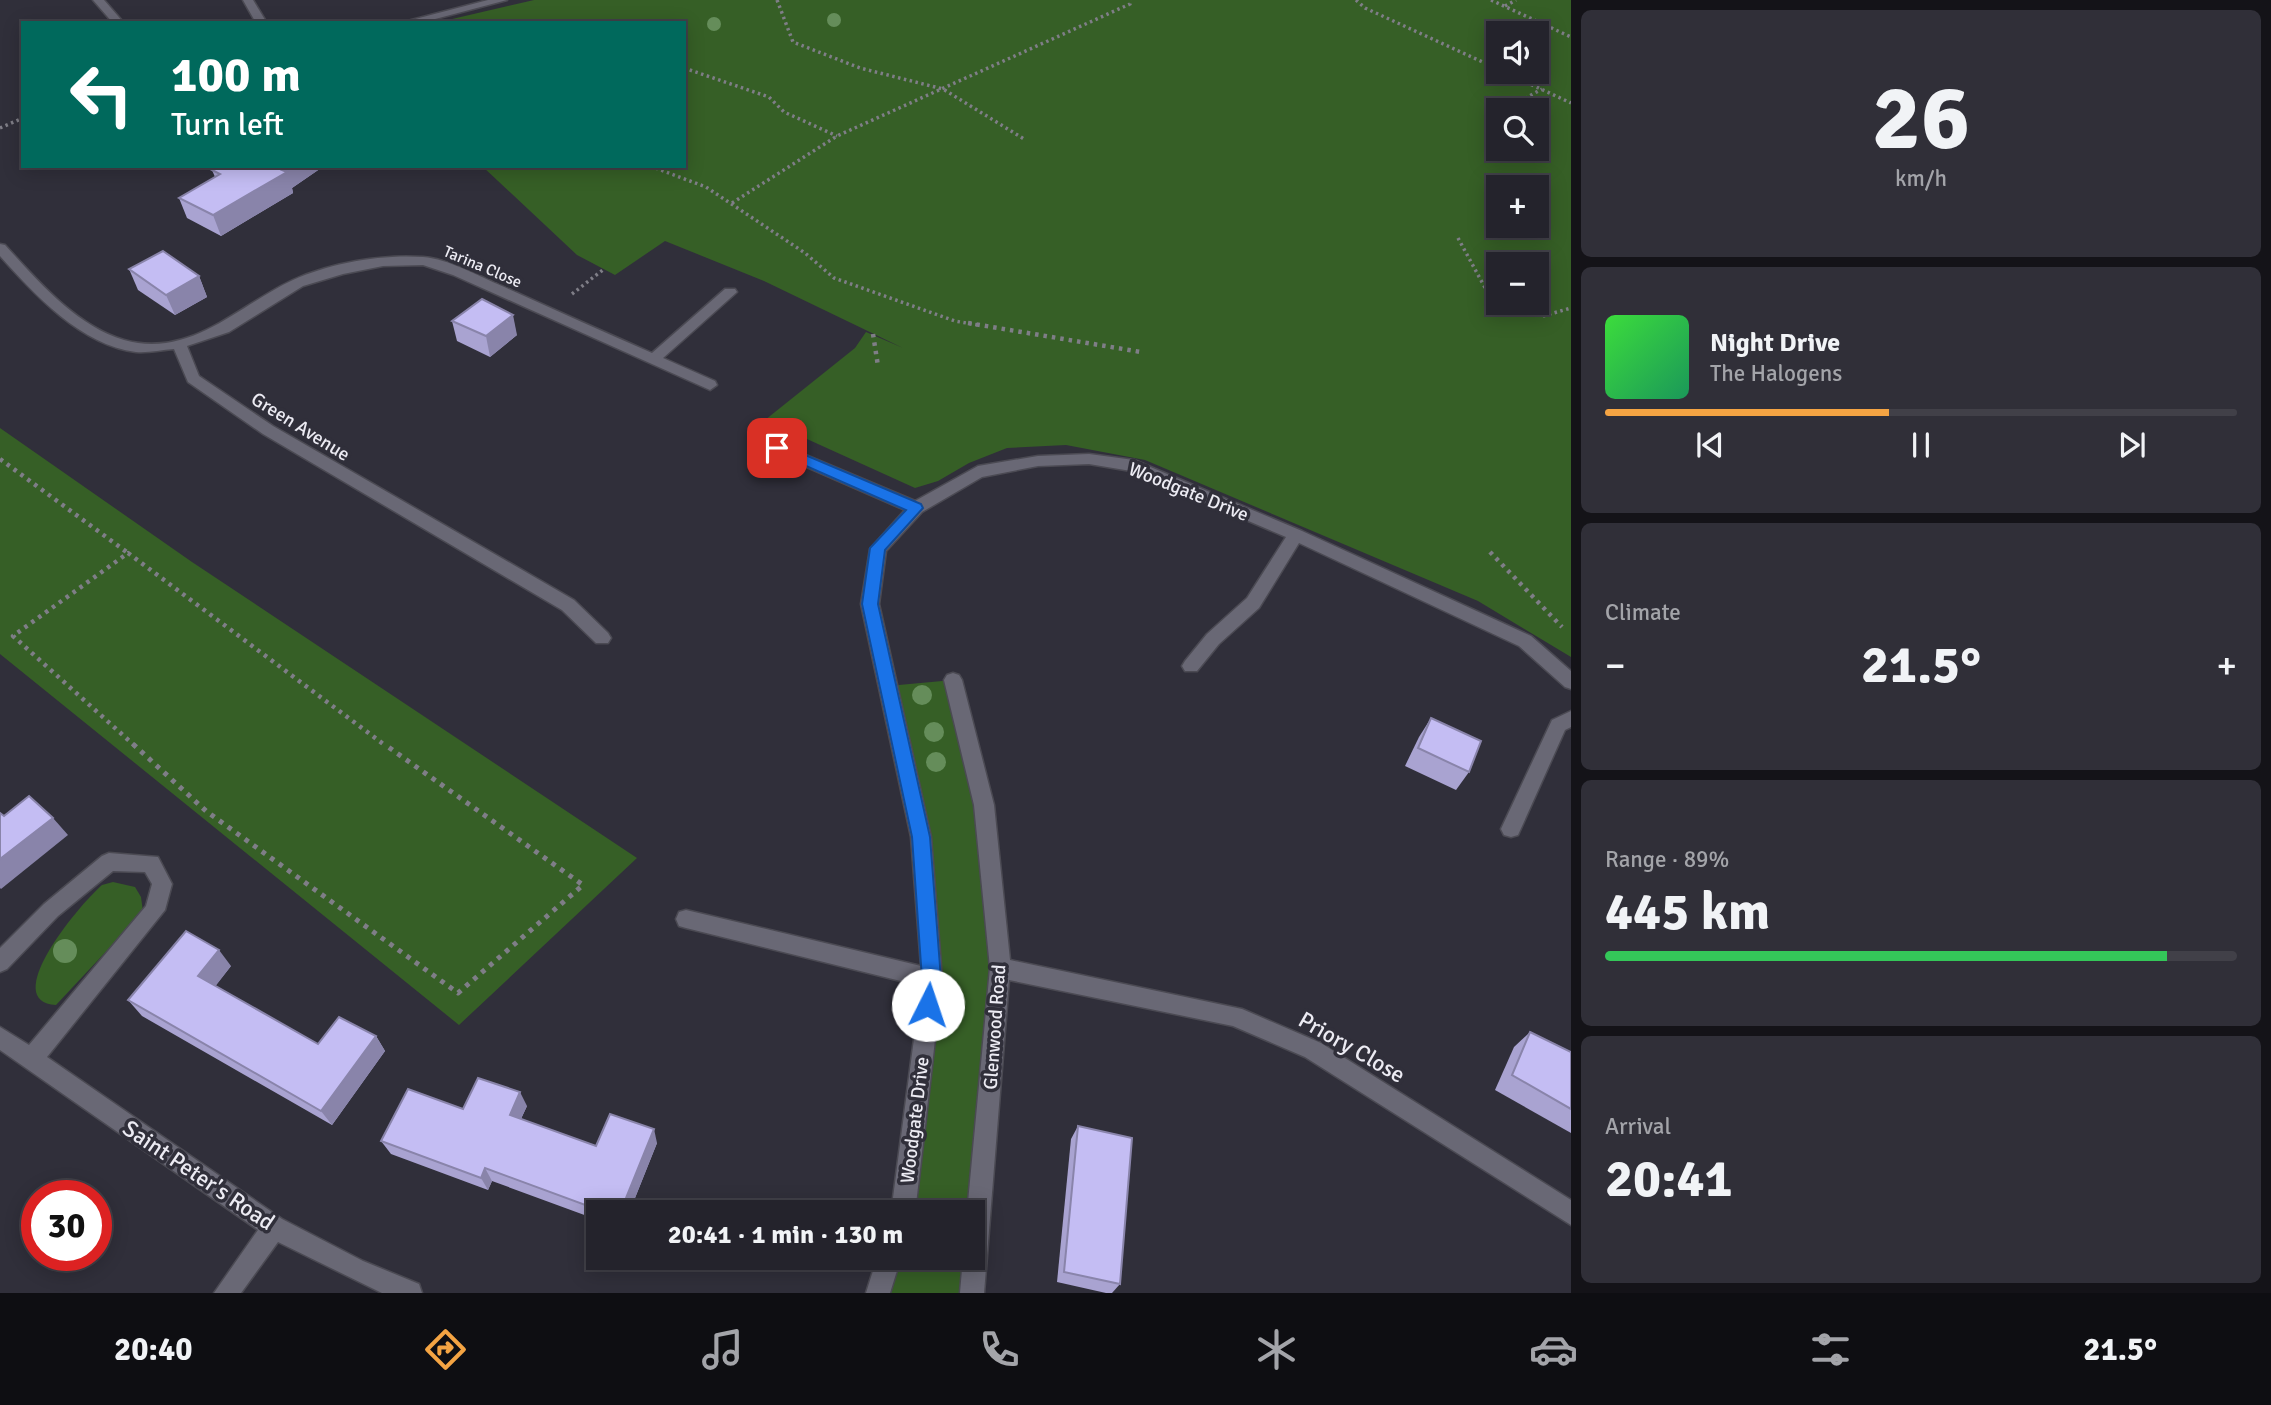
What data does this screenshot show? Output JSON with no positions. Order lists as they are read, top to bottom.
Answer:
{
  "streets": {
    "street": [
      "Tarina Close",
      "Green Avenue",
      "Woodgate Drive",
      "Glenwood Road",
      "Priory Close",
      "Saint Peter's Road"
    ]
  },
  "crossings": [
    ["Tarina Close", "Green Avenue"],
    ["Glenwood Road", "Priory Close"]
  ],
  "page": {
    "tile": [
      ["26", "km/h"],
      "Climate",
      ["Range · 89%", "445 km"],
      ["Arrival", "20:41"]
    ],
    "map_buttons": ["+", "−"],
    "turn": ["100 m", "Turn left"],
    "song": ["Night Drive", "The Halogens"],
    "heat": ["−", "21.5°", "+"],
    "limit": "30",
    "trip": "20:41 · 1 min · 130 m",
    "tabs": ["20:40", "21.5°"]
  }
}
